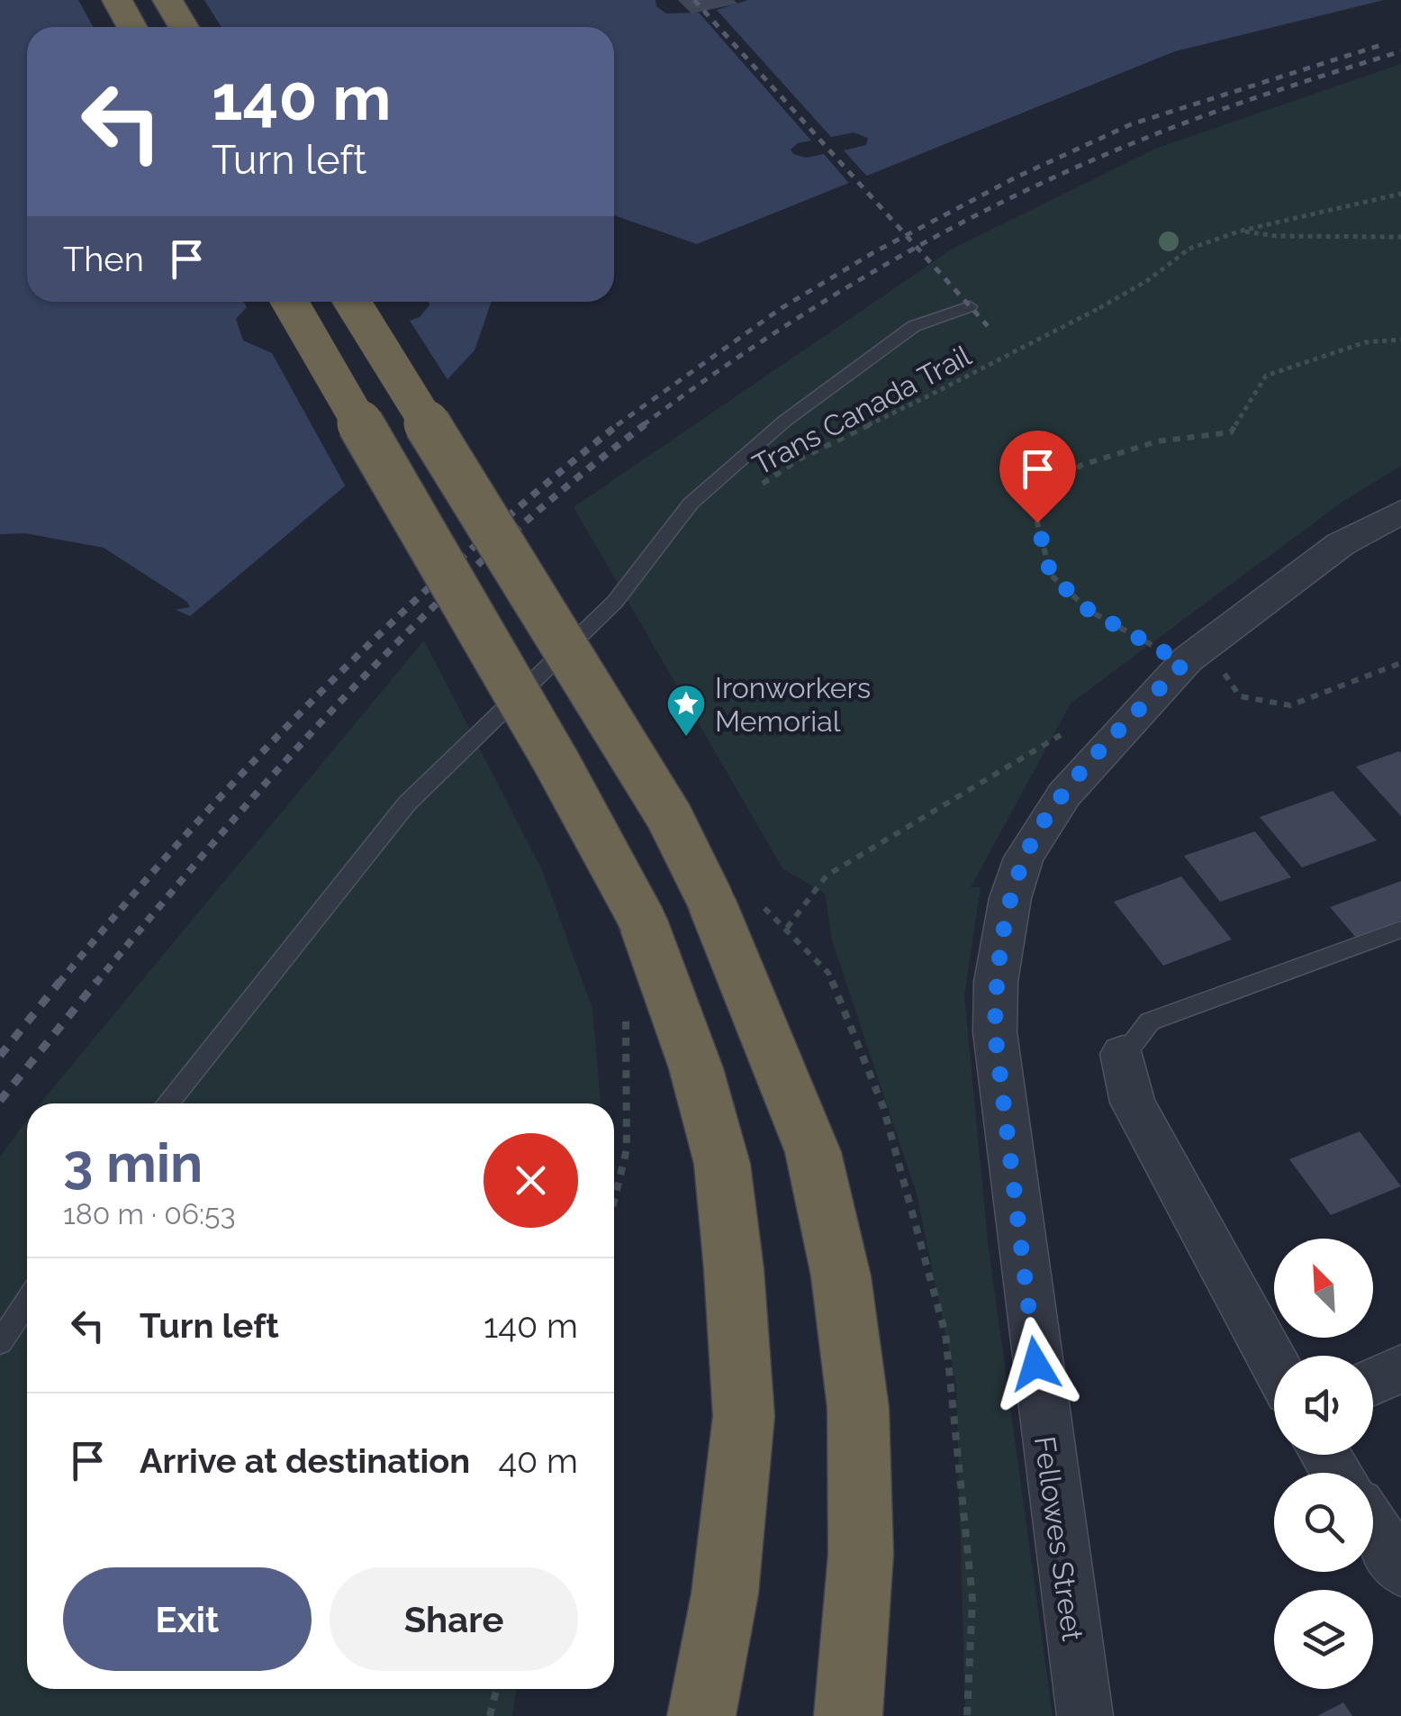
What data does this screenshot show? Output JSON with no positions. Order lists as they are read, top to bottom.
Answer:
{
  "streets": {
    "street": ["Fellowes Street"],
    "path": ["Trans Canada Trail"]
  },
  "places": {
    "place": ["Ironworkers Memorial"]
  },
  "north": "top left",
  "page": {
    "turn": ["140 m", "Turn left"],
    "then": "Then",
    "heading": ["3 min", "180 m · 06:53"],
    "list": [
      {
        "name": "Turn left",
        "value": "140 m"
      },
      {
        "name": "Arrive at destination",
        "value": "40 m"
      }
    ],
    "buttons": ["Exit", "Share"]
  }
}
